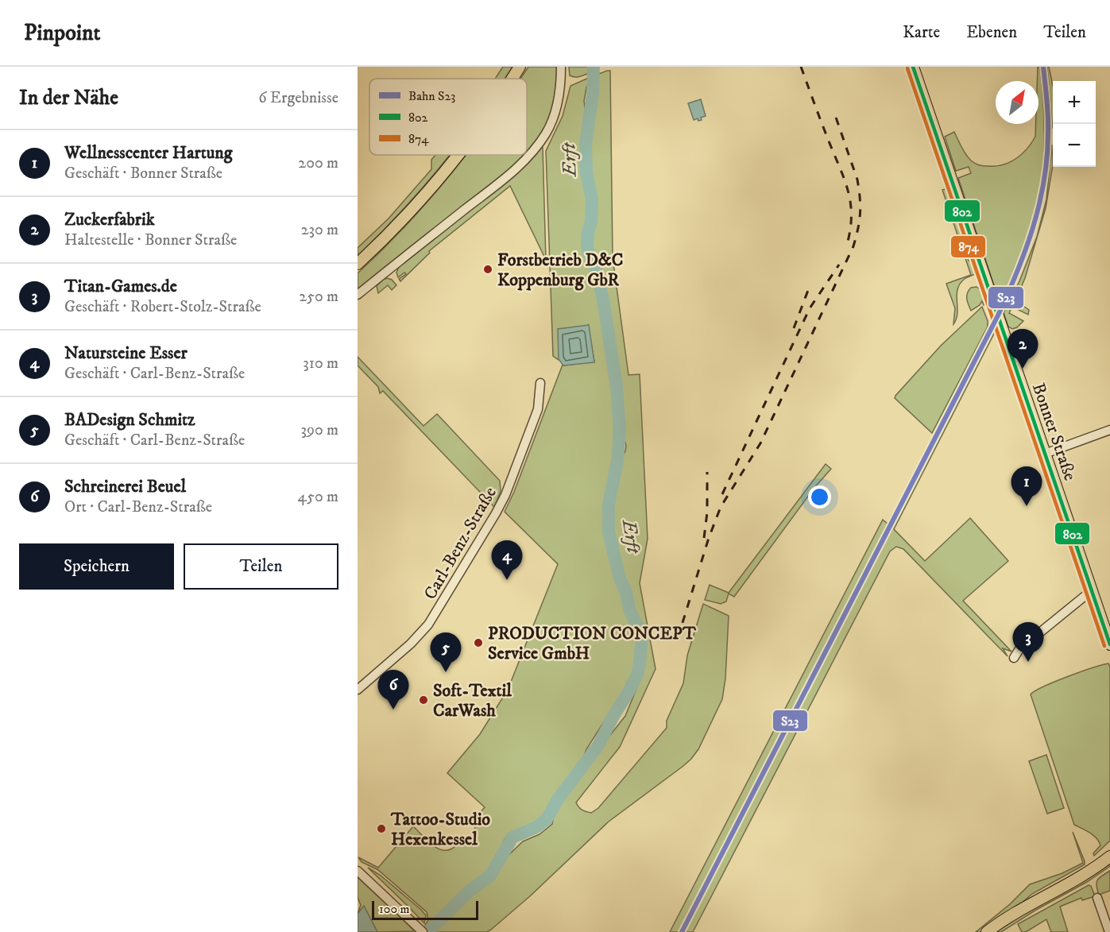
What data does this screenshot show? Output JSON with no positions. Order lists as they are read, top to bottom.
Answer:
{
  "streets": {
    "main road": ["Bonner Straße"],
    "street": ["Carl-Benz-Straße"]
  },
  "water": ["Erft"],
  "places": [
    "Forstbetrieb D&C Koppenburg GbR",
    "PRODUCTION CONCEPT Service GmbH",
    "Soft-Textil CarWash",
    "Tattoo-Studio Hexenkessel"
  ],
  "lines": ["rail line S23", "transit line 802", "transit line 874"],
  "legend": ["Bahn S23", "802", "874"],
  "scale_bar": "100 m",
  "north": "top right",
  "page": {
    "header": "Pinpoint",
    "nav": ["Karte", "Ebenen", "Teilen"],
    "heading": ["In der Nähe", "6 Ergebnisse"],
    "map_buttons": ["+", "−"],
    "list": [
      {
        "mark": "1",
        "name": "Wellnesscenter Hartung",
        "note": "Geschäft · Bonner Straße",
        "value": "200 m"
      },
      {
        "mark": "2",
        "name": "Zuckerfabrik",
        "note": "Haltestelle · Bonner Straße",
        "value": "230 m"
      },
      {
        "mark": "3",
        "name": "Titan-Games.de",
        "note": "Geschäft · Robert-Stolz-Straße",
        "value": "250 m"
      },
      {
        "mark": "4",
        "name": "Natursteine Esser",
        "note": "Geschäft · Carl-Benz-Straße",
        "value": "310 m"
      },
      {
        "mark": "5",
        "name": "BADesign Schmitz",
        "note": "Geschäft · Carl-Benz-Straße",
        "value": "390 m"
      },
      {
        "mark": "6",
        "name": "Schreinerei Beuel",
        "note": "Ort · Carl-Benz-Straße",
        "value": "450 m"
      }
    ],
    "pins": [
      "2",
      "1",
      "4",
      "3",
      "5",
      "6"
    ],
    "buttons": ["Speichern", "Teilen"],
    "scale": "100 m"
  }
}
